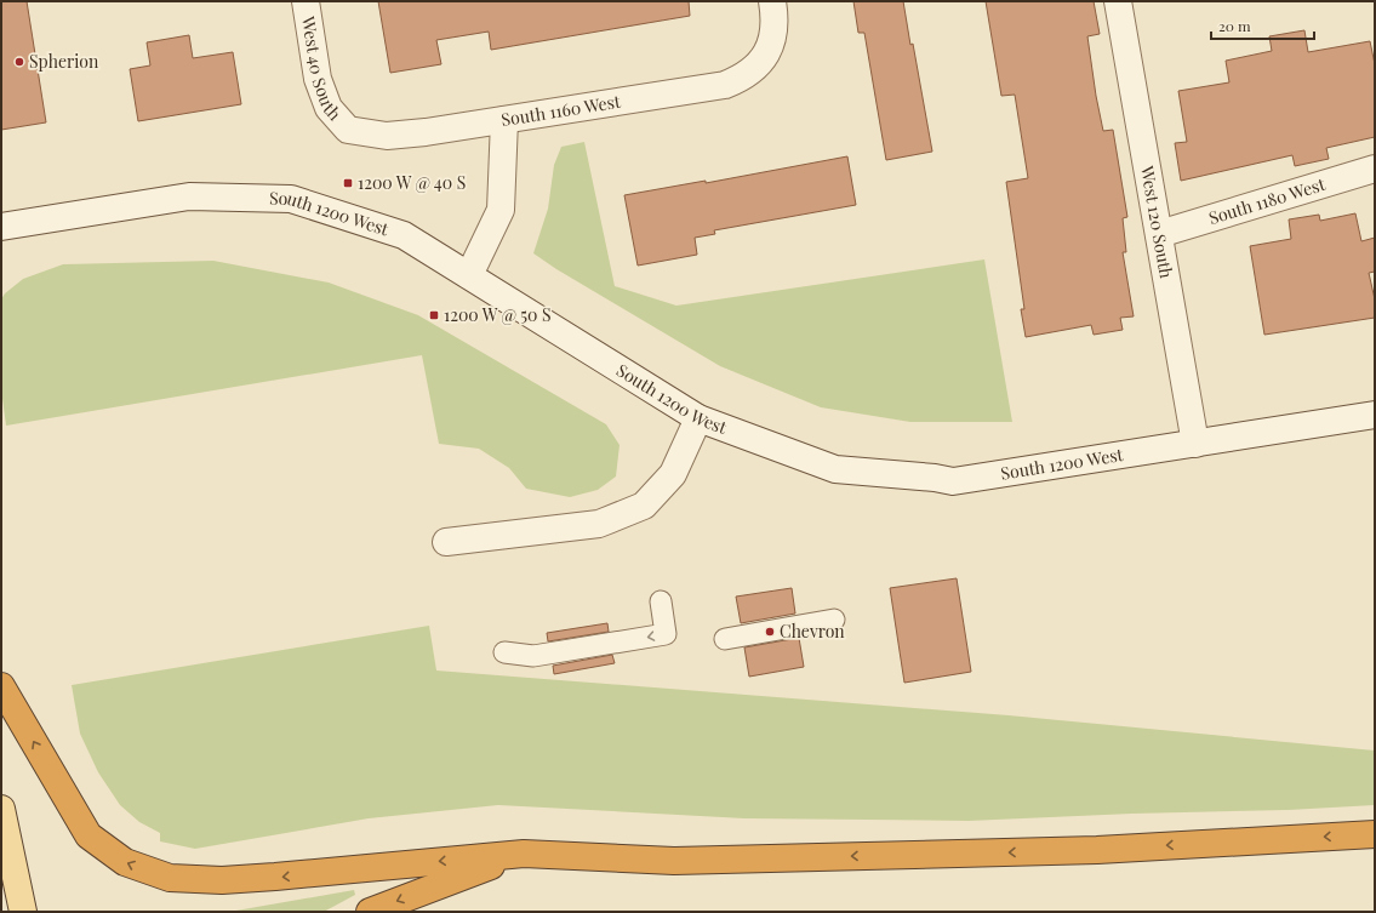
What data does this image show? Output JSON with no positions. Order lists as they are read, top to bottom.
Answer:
{
  "streets": {
    "street": [
      "West 40 South",
      "South 1160 West",
      "South 1180 West",
      "South 1200 West",
      "West 120 South"
    ]
  },
  "crossings": [
    ["West 40 South", "South 1160 West"],
    ["South 1180 West", "West 120 South"],
    ["South 1200 West", "West 120 South"]
  ],
  "places": {
    "other": ["Spherion", "Chevron"],
    "transit": ["1200 W @ 40 S", "1200 W @ 50 S"]
  },
  "scale_bar": "20 m"
}
